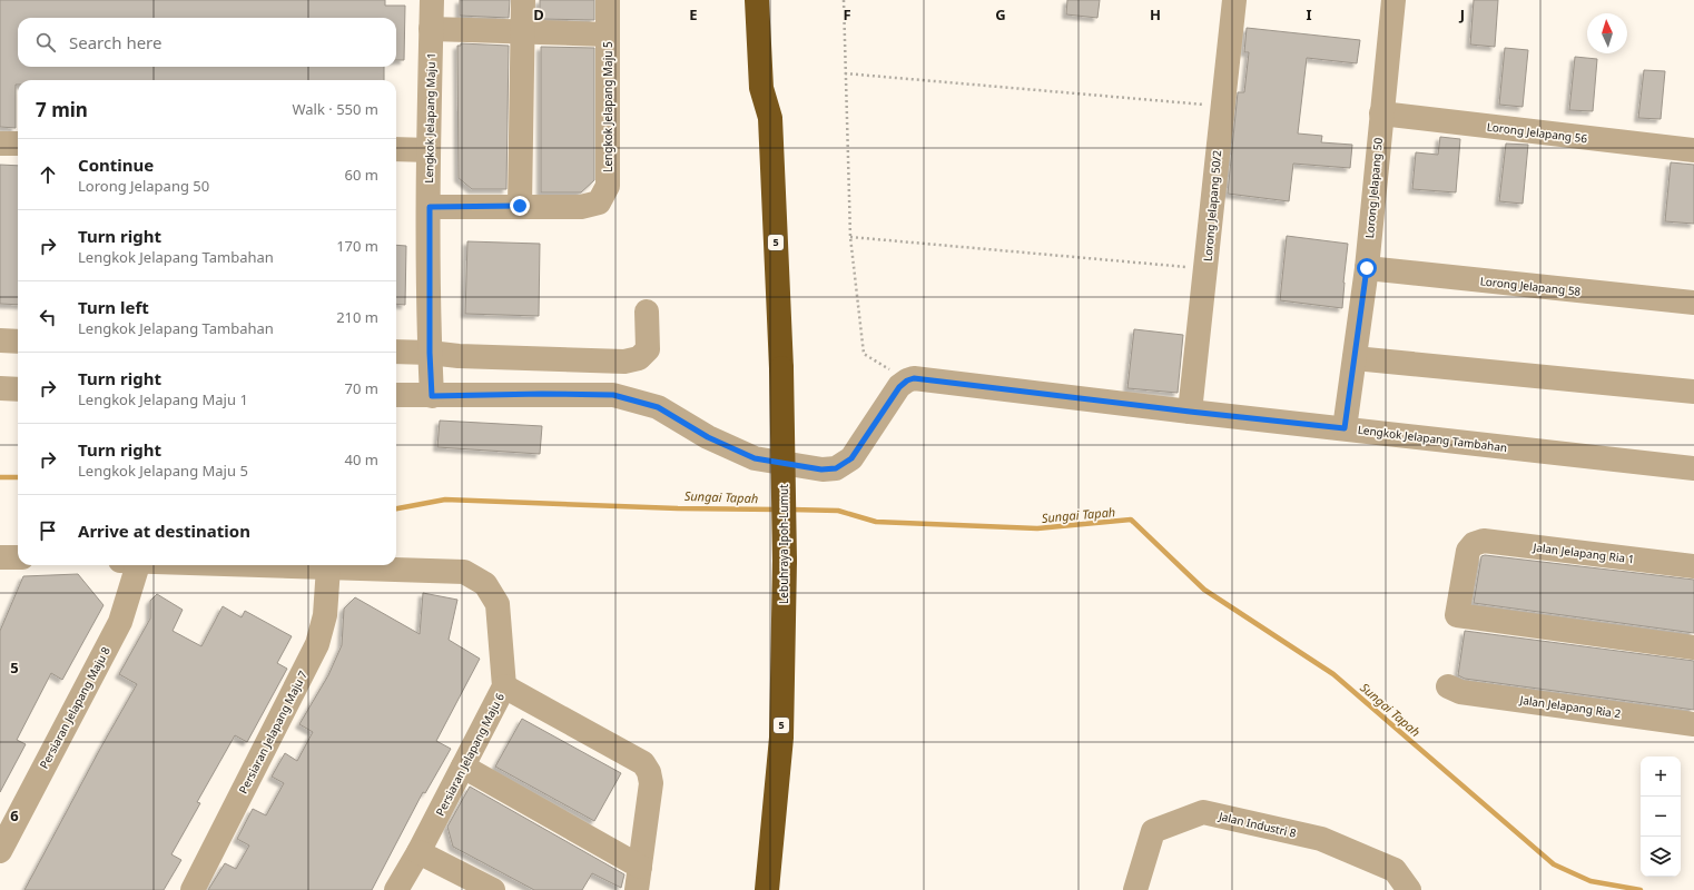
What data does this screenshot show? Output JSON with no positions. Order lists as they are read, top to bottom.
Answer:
{
  "streets": {
    "highway": ["5", "Lebuhraya Ipoh-Lumut"],
    "street": [
      "Lengkok Jelapang Maju 5",
      "Lengkok Jelapang Maju 1",
      "Lorong Jelapang 56",
      "Lorong Jelapang 50",
      "Lorong Jelapang 50/2",
      "Lorong Jelapang 58",
      "Lengkok Jelapang Tambahan",
      "Jalan Jelapang Ria 1",
      "Jalan Jelapang Ria 2",
      "Persiaran Jelapang Maju 8",
      "Persiaran Jelapang Maju 7",
      "Persiaran Jelapang Maju 6",
      "Jalan Industri 8"
    ]
  },
  "crossings": [
    ["Lengkok Jelapang Maju 5", "Lengkok Jelapang Maju 1"],
    ["Lorong Jelapang 56", "Lorong Jelapang 50"],
    ["Lorong Jelapang 50", "Lorong Jelapang 58"],
    ["Lorong Jelapang 50", "Lengkok Jelapang Tambahan"],
    ["Lorong Jelapang 50/2", "Lengkok Jelapang Tambahan"],
    ["Persiaran Jelapang Maju 7", "Persiaran Jelapang Maju 6"]
  ],
  "water": ["Sungai Tapah"],
  "north": "top",
  "page": {
    "search": "Search here",
    "heading": ["7 min", "Walk · 550 m"],
    "list": [
      ["Continue", "Lorong Jelapang 50", "60 m"],
      ["Turn right", "Lengkok Jelapang Tambahan", "170 m"],
      ["Turn left", "Lengkok Jelapang Tambahan", "210 m"],
      ["Turn right", "Lengkok Jelapang Maju 1", "70 m"],
      ["Turn right", "Lengkok Jelapang Maju 5", "40 m"],
      "Arrive at destination"
    ],
    "map_buttons": ["+", "−"]
  },
  "grid": {
    "columns": [
      "D",
      "E",
      "F",
      "G",
      "H",
      "I",
      "J"
    ],
    "rows": ["5", "6"]
  }
}
